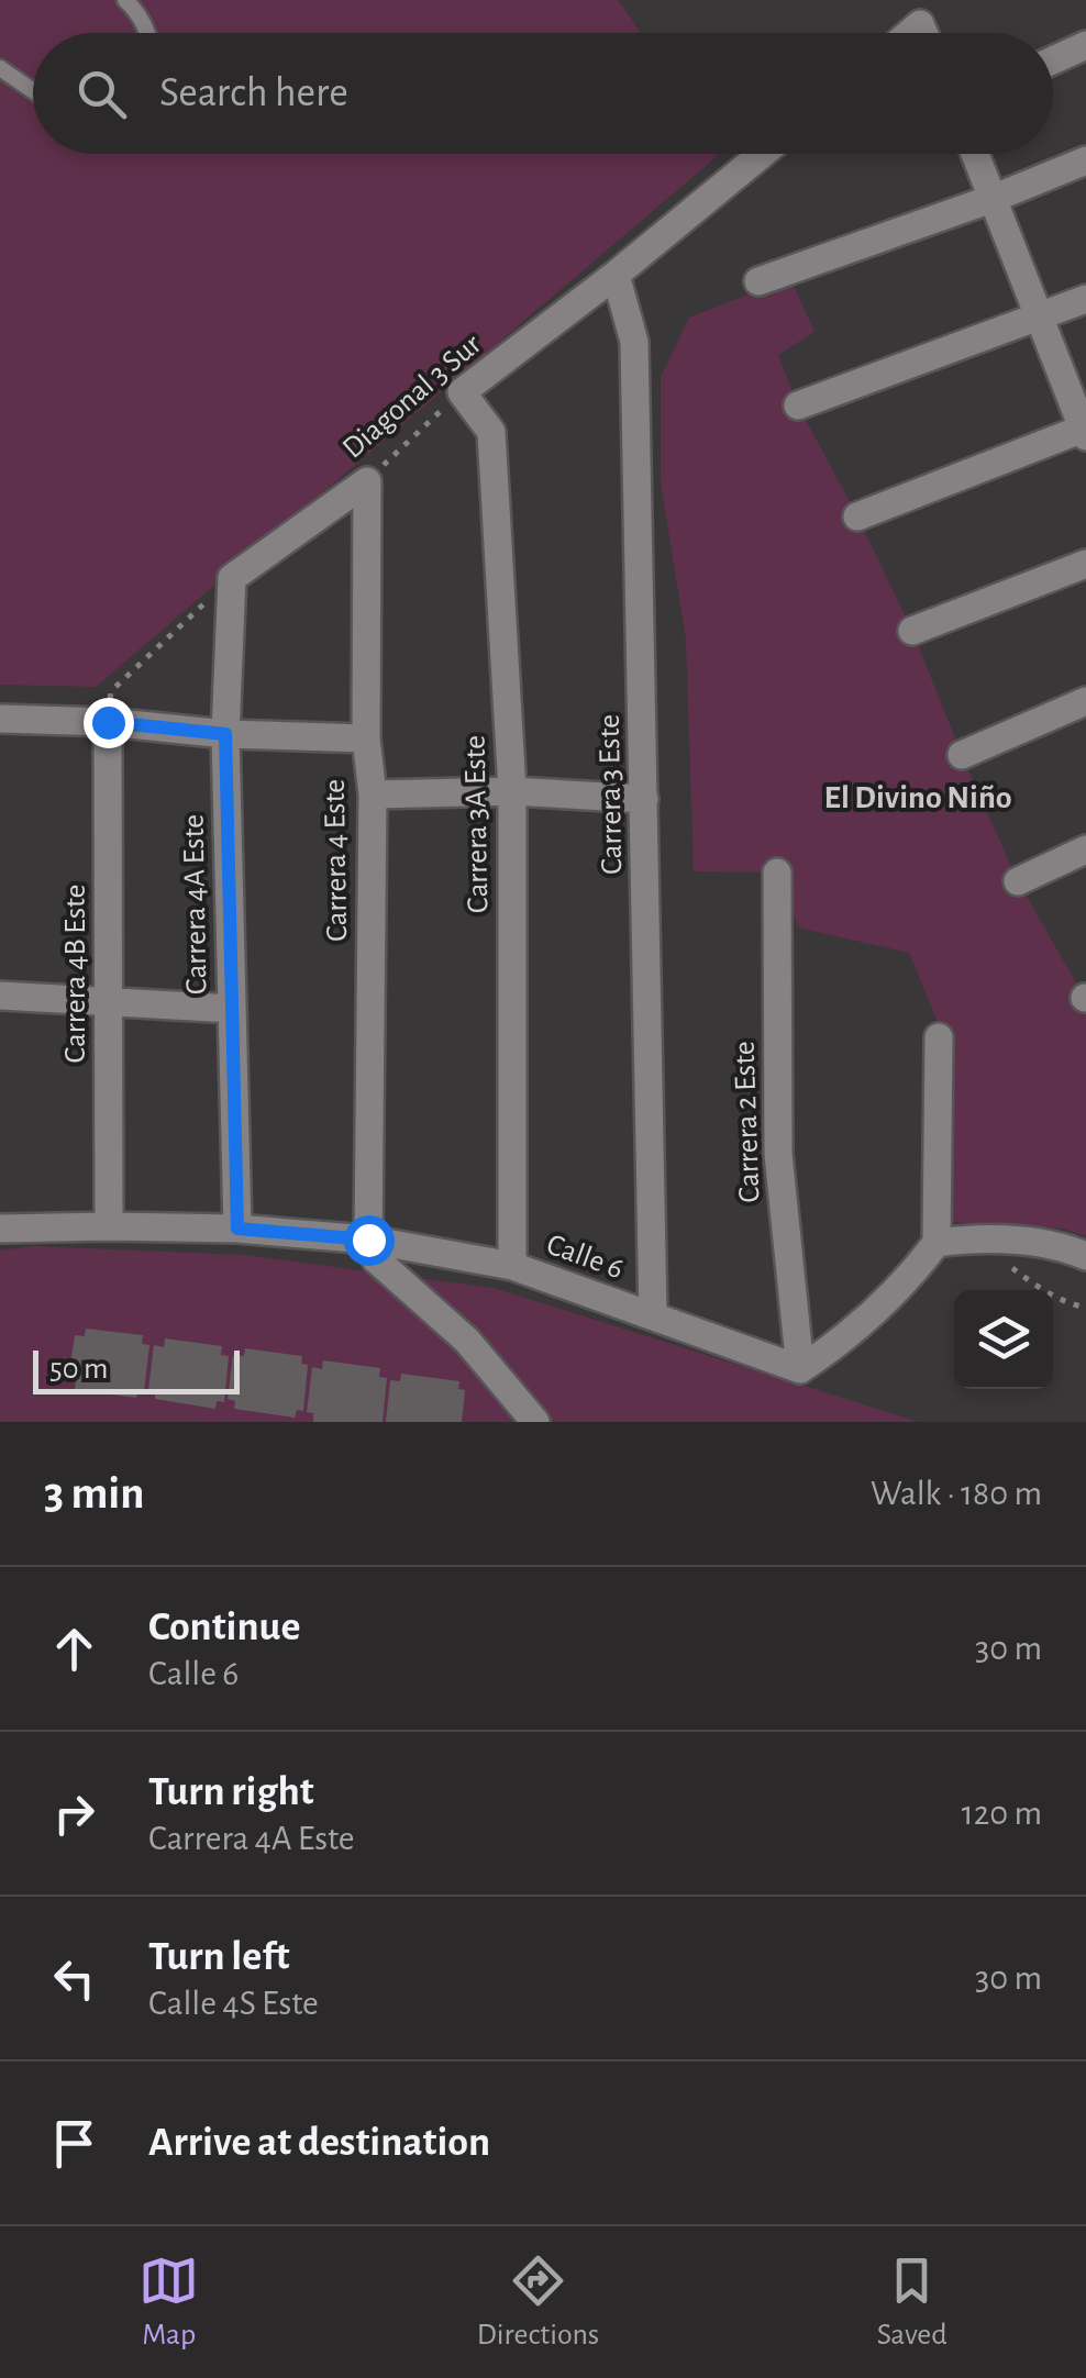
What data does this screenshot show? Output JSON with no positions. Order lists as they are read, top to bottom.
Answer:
{
  "streets": {
    "street": [
      "Diagonal 3 Sur",
      "Carrera 3 Este",
      "Carrera 3A Este",
      "Carrera 4 Este",
      "Carrera 4A Este",
      "Carrera 4B Este",
      "Carrera 2 Este",
      "Calle 6"
    ]
  },
  "crossings": [
    ["Diagonal 3 Sur", "Carrera 3 Este"],
    ["Diagonal 3 Sur", "Carrera 3A Este"],
    ["Diagonal 3 Sur", "Carrera 4 Este"],
    ["Diagonal 3 Sur", "Carrera 4A Este"],
    ["Carrera 3 Este", "Calle 6"],
    ["Carrera 3A Este", "Calle 6"],
    ["Carrera 4 Este", "Calle 6"],
    ["Carrera 4A Este", "Calle 6"],
    ["Carrera 4B Este", "Calle 6"],
    ["Carrera 2 Este", "Calle 6"]
  ],
  "districts": ["El Divino Niño"],
  "scale_bar": "50 m",
  "page": {
    "search": "Search here",
    "scale": "50 m",
    "heading": ["3 min", "Walk · 180 m"],
    "list": [
      ["Continue", "Calle 6", "30 m"],
      ["Turn right", "Carrera 4A Este", "120 m"],
      ["Turn left", "Calle 4S Este", "30 m"],
      "Arrive at destination"
    ],
    "nav": ["Map", "Directions", "Saved"]
  }
}
